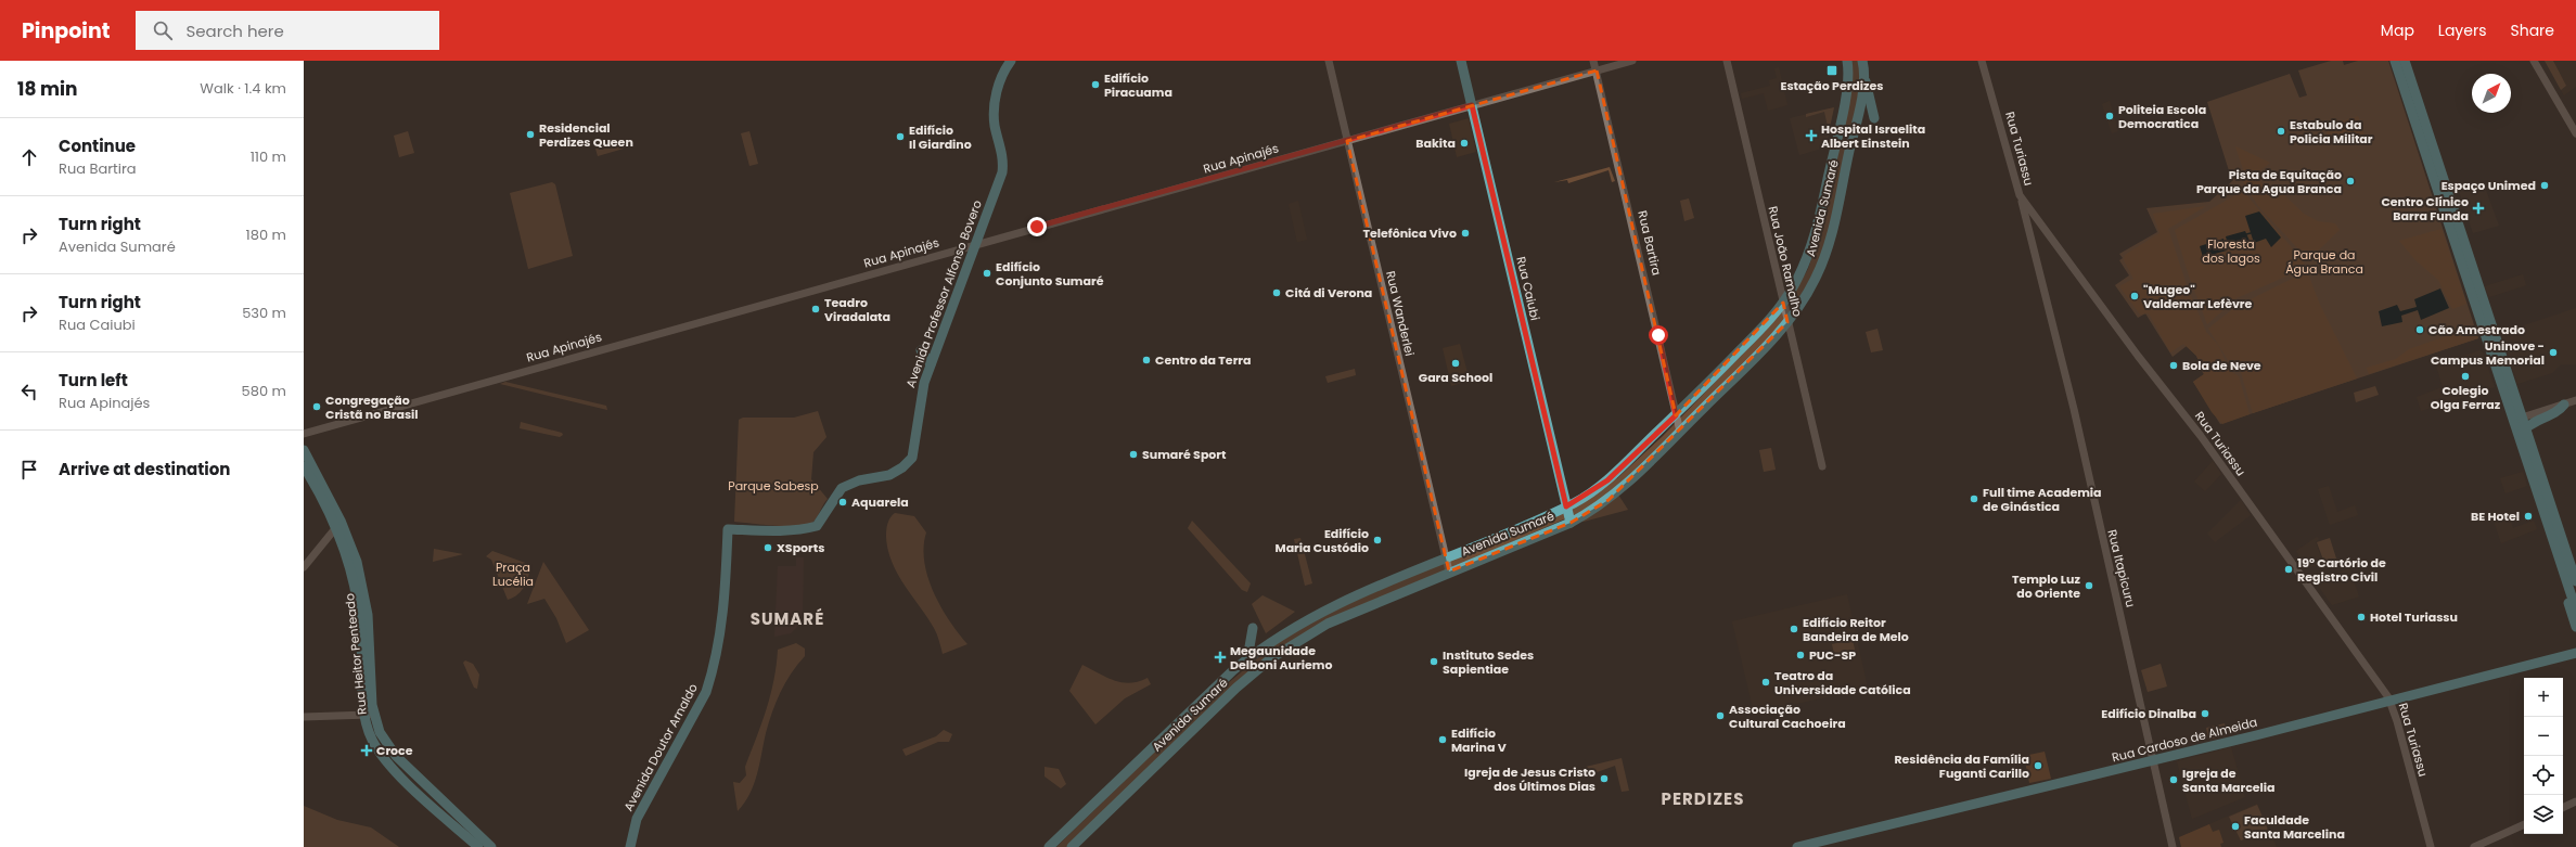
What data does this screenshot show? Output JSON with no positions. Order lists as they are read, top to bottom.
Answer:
{
  "streets": {
    "main road": [
      "Avenida Sumaré",
      "Rua Caiubi",
      "Avenida Professor Alfonso Bovero",
      "Rua Heitor Penteado",
      "Rua Cardoso de Almeida",
      "Avenida Doutor Arnaldo"
    ],
    "street": [
      "Rua Turiassu",
      "Rua Apinajés",
      "Rua Bartira",
      "Rua João Ramalho",
      "Rua Wanderlei",
      "Rua Itapicuru"
    ]
  },
  "crossings": [
    ["Rua Turiassu", "Rua Itapicuru"],
    ["Rua Turiassu", "Rua Cardoso de Almeida"],
    ["Rua Apinajés", "Rua Bartira"],
    ["Rua Apinajés", "Rua Caiubi"],
    ["Rua Apinajés", "Avenida Professor Alfonso Bovero"],
    ["Rua Apinajés", "Rua Wanderlei"],
    ["Avenida Sumaré", "Rua Bartira"],
    ["Avenida Sumaré", "Rua João Ramalho"],
    ["Avenida Sumaré", "Rua Caiubi"],
    ["Avenida Sumaré", "Rua Wanderlei"],
    ["Avenida Professor Alfonso Bovero", "Avenida Doutor Arnaldo"],
    ["Rua Itapicuru", "Rua Cardoso de Almeida"]
  ],
  "districts": ["SUMARÉ", "PERDIZES"],
  "parks": [
    "Floresta dos lagos",
    "Parque da Água Branca",
    "Parque Sabesp",
    "Praça Lucélia"
  ],
  "places": {
    "transit": ["Estação Perdizes"],
    "other": [
      "Edifício Piracuama",
      "Politeia Escola Democratica",
      "Estabulo da Policia Militar",
      "Residencial Perdizes Queen",
      "Edifício Il Giardino",
      "Bakita",
      "Pista de Equitação Parque da Agua Branca",
      "Espaço Unimed",
      "Telefônica Vivo",
      "Edifício Conjunto Sumaré",
      "Citá di Verona",
      "\"Mugeo\" Valdemar Lefèvre",
      "Teadro Viradalata",
      "Cão Amestrado",
      "Uninove - Campus Memorial",
      "Centro da Terra",
      "Gara School",
      "Bola de Neve",
      "Colegio Olga Ferraz",
      "Congregação Cristã no Brasil",
      "Sumaré Sport",
      "Full time Academia de Ginástica",
      "Aquarela",
      "BE Hotel",
      "Edifício Maria Custódio",
      "XSports",
      "19º Cartório de Registro Civil",
      "Templo Luz do Oriente",
      "Hotel Turiassu",
      "Edifício Reitor Bandeira de Melo",
      "PUC-SP",
      "Instituto Sedes Sapientiae",
      "Teatro da Universidade Católica",
      "Edifício Dinalba",
      "Associação Cultural Cachoeira",
      "Edifício Marina V",
      "Residência da Família Fuganti Carillo",
      "Igreja de Jesus Cristo dos Últimos Dias",
      "Igreja de Santa Marcelia",
      "Faculdade Santa Marcelina"
    ],
    "health": [
      "Hospital Israelita Albert Einstein",
      "Centro Clínico Barra Funda",
      "Megaunidade Delboni Auriemo",
      "Croce"
    ]
  },
  "north": "top right",
  "page": {
    "header": "Pinpoint",
    "search": "Search here",
    "nav": ["Map", "Layers", "Share"],
    "heading": ["18 min", "Walk · 1.4 km"],
    "list": [
      ["Continue", "Rua Bartira", "110 m"],
      ["Turn right", "Avenida Sumaré", "180 m"],
      ["Turn right", "Rua Caiubi", "530 m"],
      ["Turn left", "Rua Apinajés", "580 m"],
      "Arrive at destination"
    ],
    "map_buttons": ["+", "−"]
  }
}
